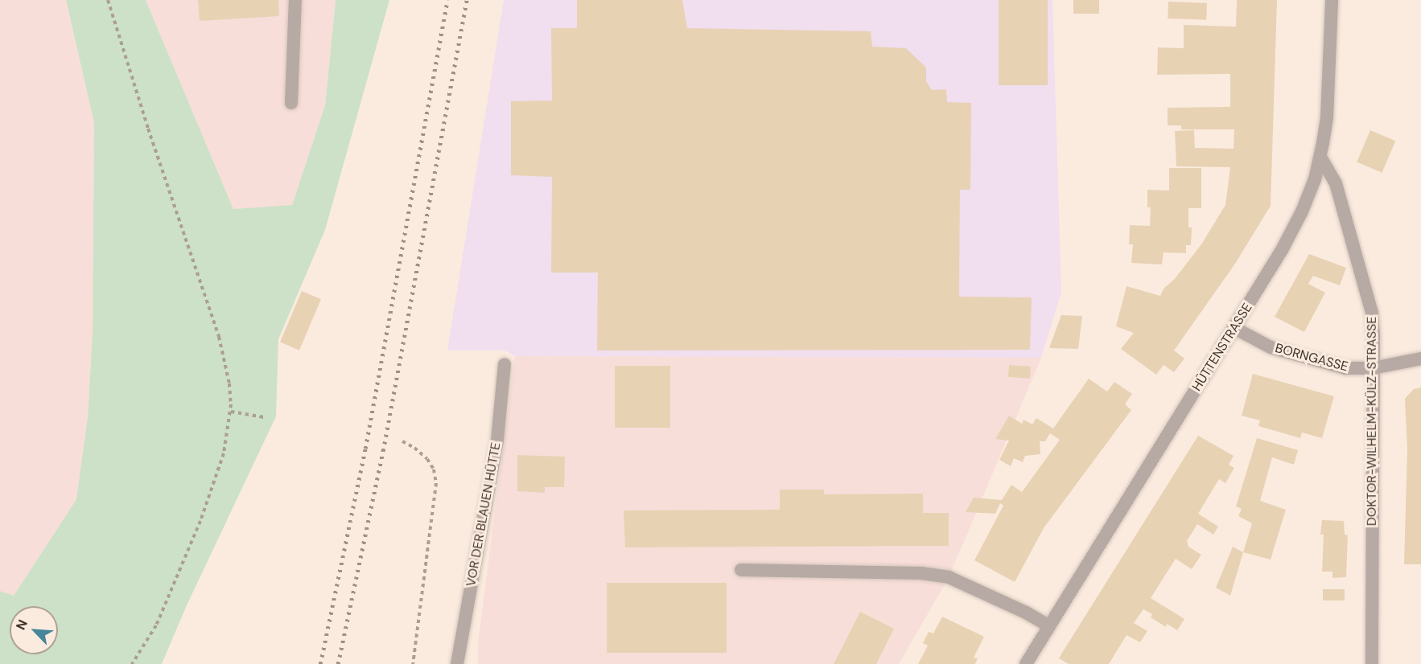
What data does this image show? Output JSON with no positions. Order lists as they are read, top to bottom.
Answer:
{
  "streets": {
    "street": [
      "HÜTTENSTRASSE",
      "BORNGASSE",
      "DOKTOR-WILHELM-KÜLZ-STRASSE",
      "VOR DER BLAUEN HÜTTE"
    ]
  },
  "crossings": [
    ["HÜTTENSTRASSE", "BORNGASSE"],
    ["HÜTTENSTRASSE", "DOKTOR-WILHELM-KÜLZ-STRASSE"],
    ["BORNGASSE", "DOKTOR-WILHELM-KÜLZ-STRASSE"]
  ],
  "north": "top left"
}
